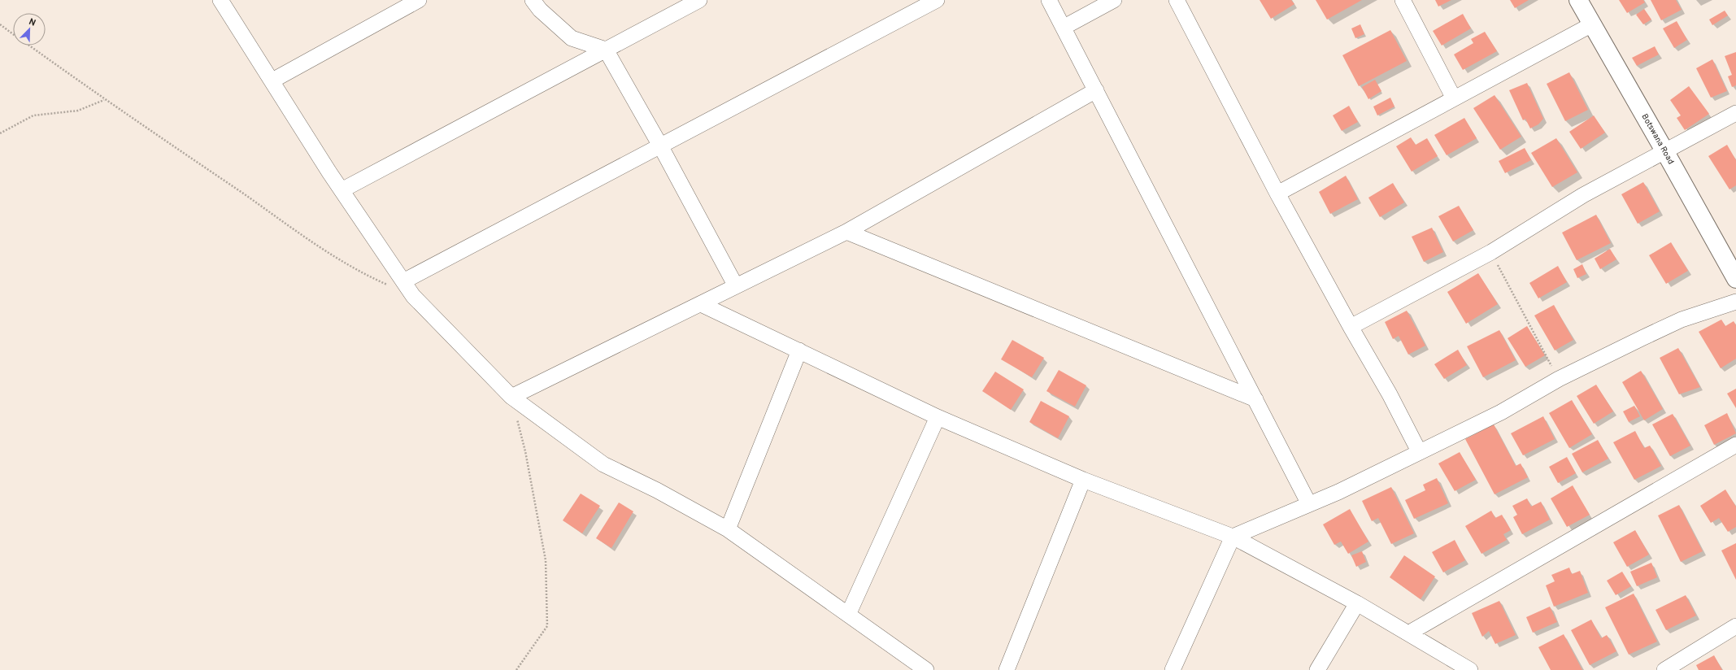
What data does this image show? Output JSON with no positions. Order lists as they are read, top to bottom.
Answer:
{
  "streets": {
    "street": ["Botswana Road"]
  },
  "north": "top right"
}
